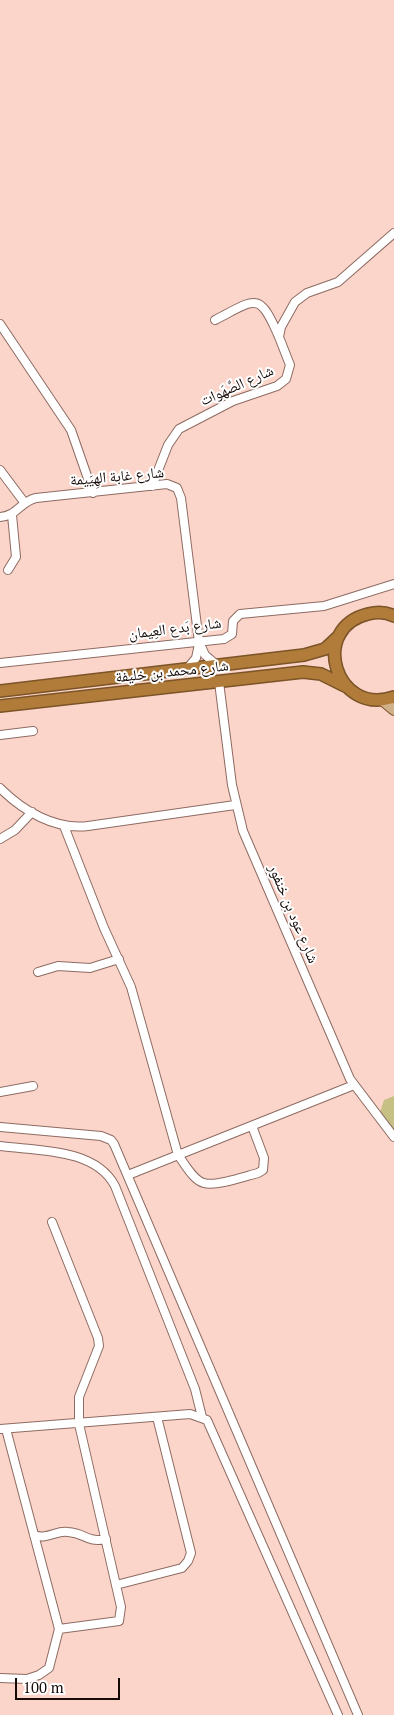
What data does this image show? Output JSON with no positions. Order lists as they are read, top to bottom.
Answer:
{
  "streets": {
    "highway": ["شارع محمد بن خليفة"],
    "street": [
      "شارع الصَّهَوات",
      "شارع غابة الهِيَيمة",
      "شارع بَدع العِيمان",
      "شارع عود بن خنفور"
    ]
  },
  "crossings": [
    ["شارع الصَّهَوات", "شارع غابة الهِيَيمة"],
    ["شارع غابة الهِيَيمة", "شارع بَدع العِيمان"],
    ["شارع غابة الهِيَيمة", "شارع محمد بن خليفة"],
    ["شارع محمد بن خليفة", "شارع عود بن خنفور"]
  ],
  "scale_bar": "100 m"
}
